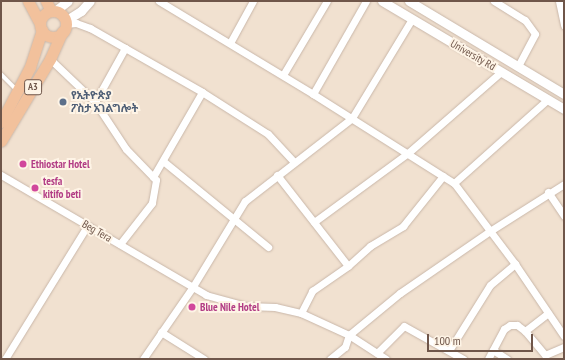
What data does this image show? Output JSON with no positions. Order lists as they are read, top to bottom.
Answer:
{
  "streets": {
    "highway": ["A3"],
    "street": ["University Rd", "Beg Tera"]
  },
  "places": [
    "የኢትዮጵያ ፖስታ አገልግሎት",
    "Ethiostar Hotel",
    "tesfa kitifo beti",
    "Blue Nile Hotel"
  ],
  "scale_bar": "100 m"
}
